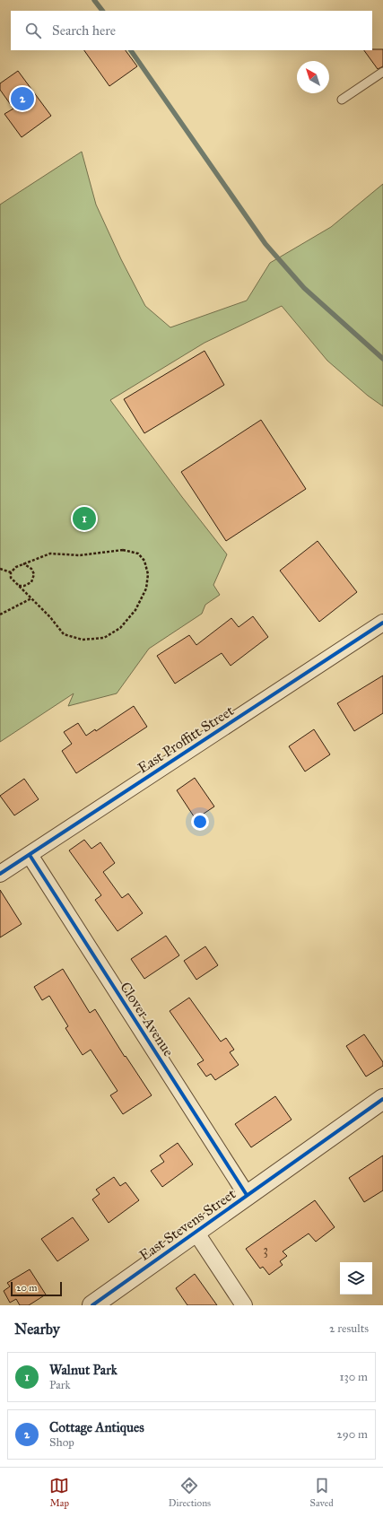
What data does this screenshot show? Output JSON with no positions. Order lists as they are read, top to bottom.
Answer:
{
  "streets": {
    "street": ["East Proffitt Street", "Clover Avenue", "East Stevens Street"]
  },
  "crossings": [
    ["East Proffitt Street", "Clover Avenue"],
    ["Clover Avenue", "East Stevens Street"]
  ],
  "house_numbers": ["3"],
  "scale_bar": "20 m",
  "north": "top left",
  "page": {
    "search": "Search here",
    "pins": ["2", "1"],
    "scale": "20 m",
    "heading": ["Nearby", "2 results"],
    "list": [
      {
        "mark": "1",
        "name": "Walnut Park",
        "note": "Park",
        "value": "130 m"
      },
      {
        "mark": "2",
        "name": "Cottage Antiques",
        "note": "Shop",
        "value": "290 m"
      }
    ],
    "nav": ["Map", "Directions", "Saved"]
  }
}
